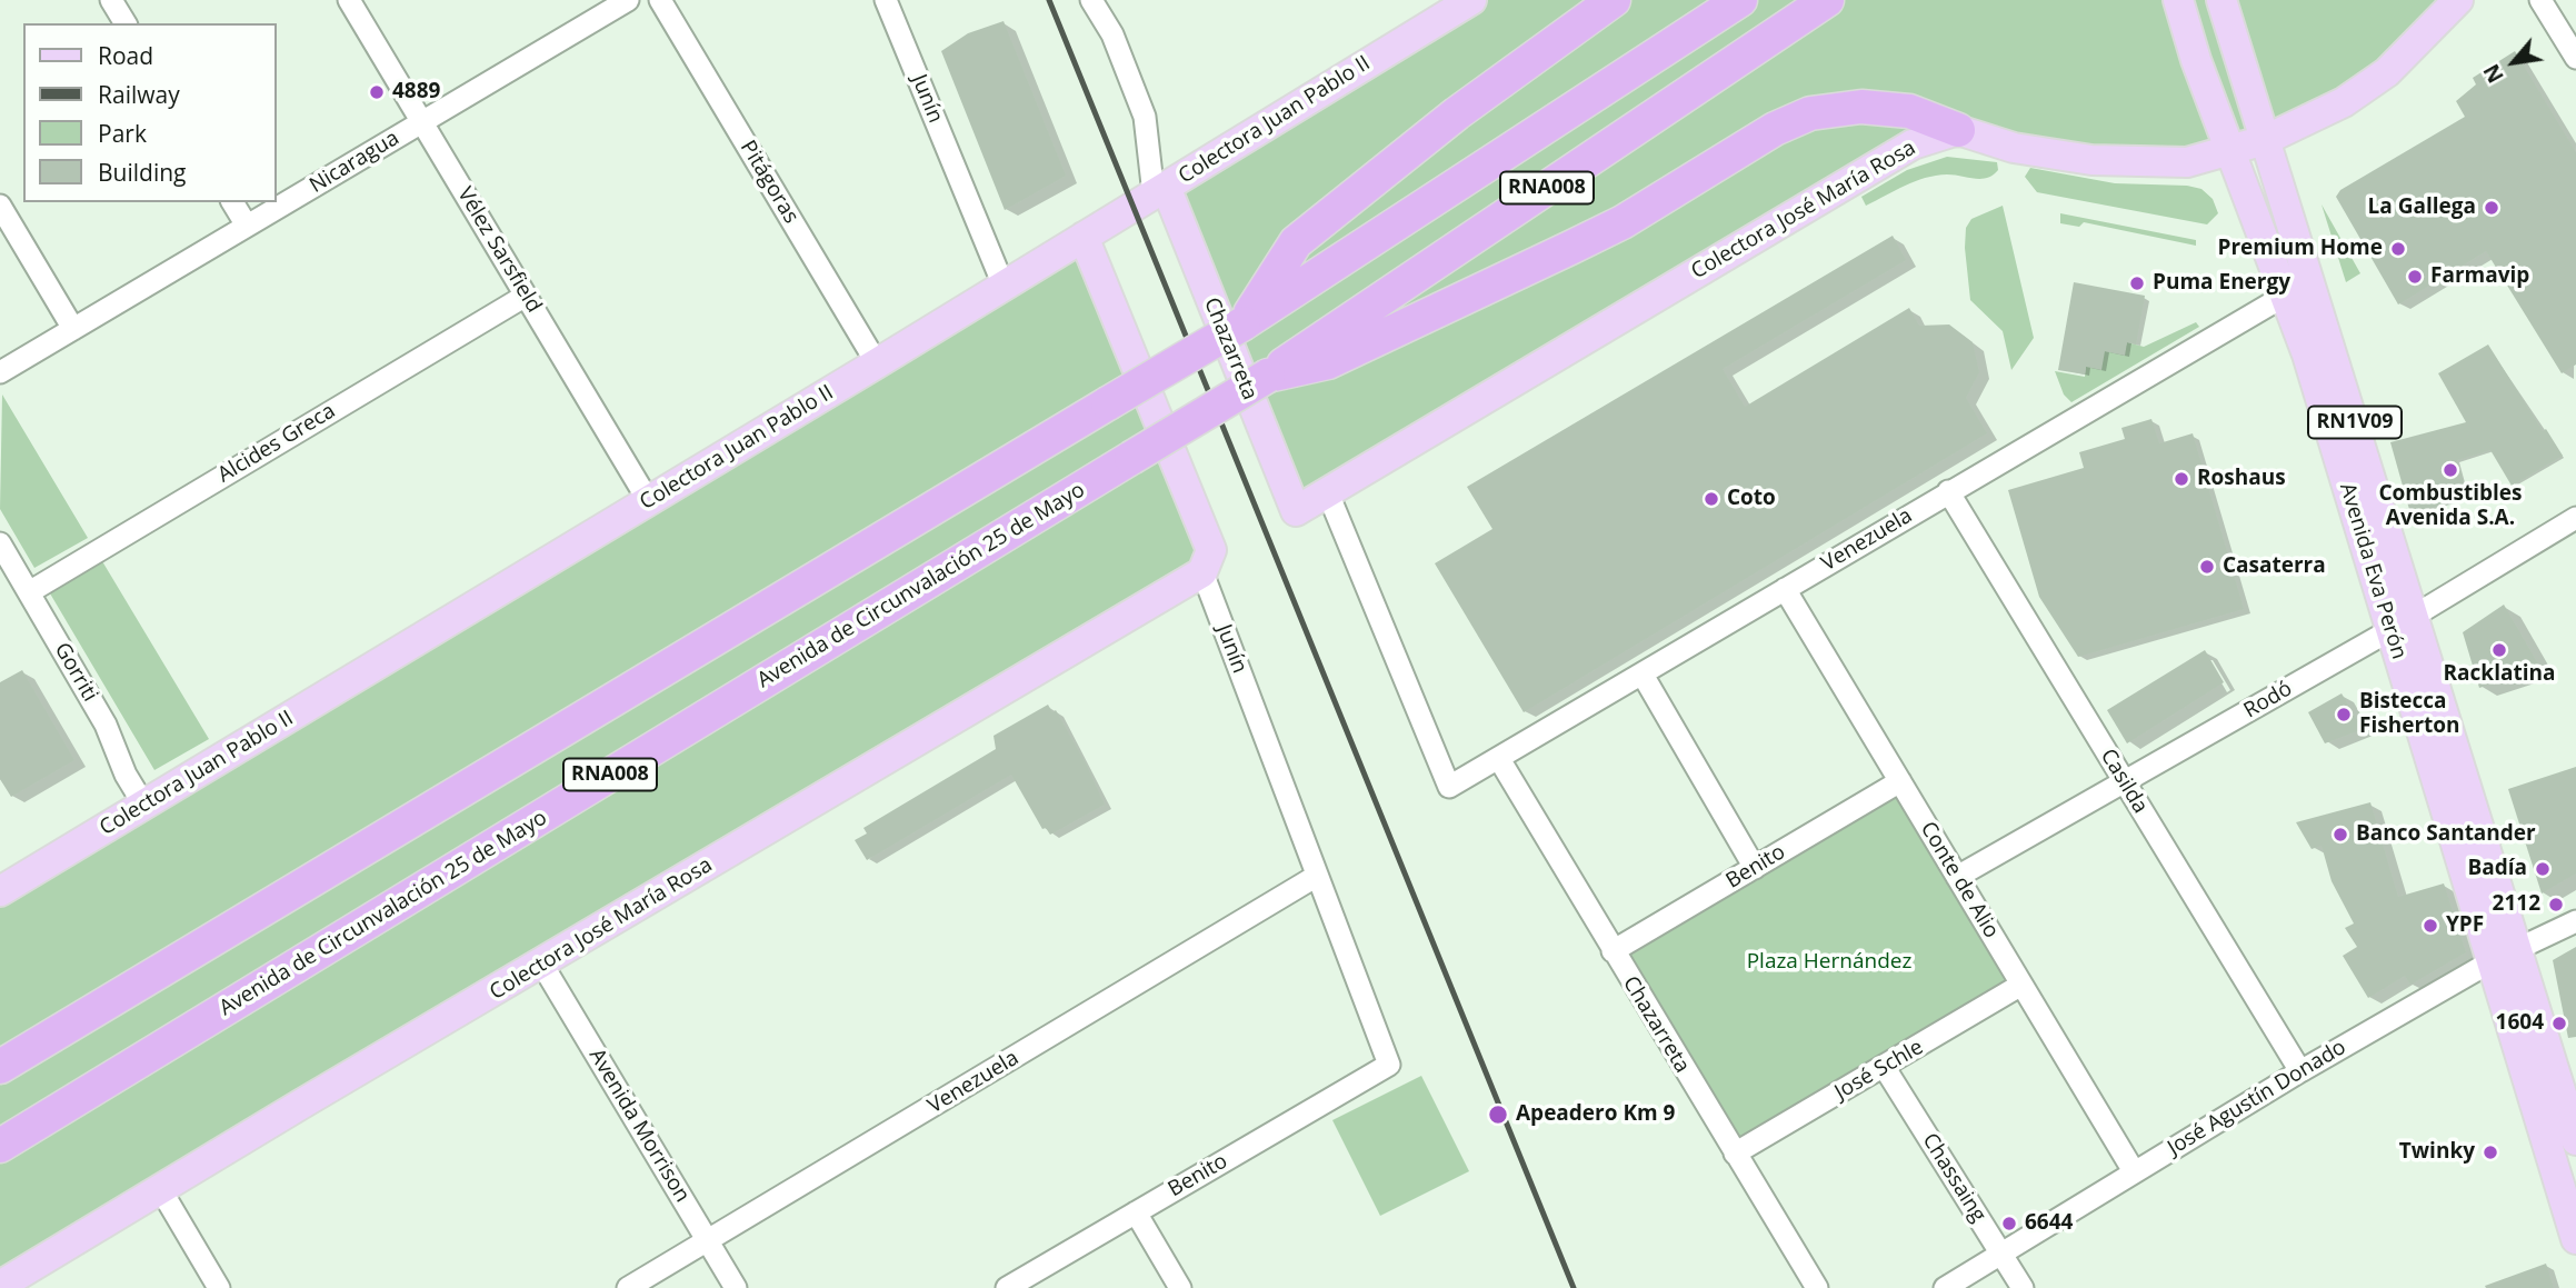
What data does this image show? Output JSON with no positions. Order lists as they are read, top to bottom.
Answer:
{
  "streets": {
    "highway": ["RNA008", "Avenida de Circunvalación 25 de Mayo"],
    "main road": [
      "Junín",
      "Colectora Juan Pablo II",
      "Colectora José María Rosa",
      "Chazarreta",
      "RN1V09",
      "Avenida Eva Perón"
    ],
    "street": [
      "Nicaragua",
      "Pitágoras",
      "Vélez Sarsfield",
      "Alcides Greca",
      "Venezuela",
      "Gorriti",
      "Rodó",
      "Casilda",
      "Benito",
      "Conte de Alio",
      "José Schle",
      "José Agustín Donado",
      "Avenida Morrison",
      "Chassaing"
    ]
  },
  "crossings": [
    ["Junín", "Colectora Juan Pablo II"],
    ["Junín", "Colectora José María Rosa"],
    ["Junín", "Venezuela"],
    ["Junín", "Benito"],
    ["Colectora Juan Pablo II", "Pitágoras"],
    ["Colectora Juan Pablo II", "Vélez Sarsfield"],
    ["Colectora Juan Pablo II", "Chazarreta"],
    ["Colectora Juan Pablo II", "Gorriti"],
    ["Nicaragua", "Vélez Sarsfield"],
    ["Colectora José María Rosa", "Chazarreta"],
    ["Colectora José María Rosa", "Venezuela"],
    ["Colectora José María Rosa", "Avenida Morrison"],
    ["Vélez Sarsfield", "Alcides Greca"],
    ["Chazarreta", "Venezuela"],
    ["Chazarreta", "Benito"],
    ["Chazarreta", "José Schle"],
    ["Alcides Greca", "Gorriti"],
    ["Venezuela", "Avenida Eva Perón"],
    ["Venezuela", "Casilda"],
    ["Venezuela", "Conte de Alio"],
    ["Venezuela", "Avenida Morrison"],
    ["Avenida Eva Perón", "Rodó"],
    ["Avenida Eva Perón", "José Agustín Donado"],
    ["Rodó", "Casilda"],
    ["Rodó", "Conte de Alio"],
    ["Casilda", "José Agustín Donado"],
    ["Benito", "Conte de Alio"],
    ["Conte de Alio", "José Schle"],
    ["Conte de Alio", "José Agustín Donado"],
    ["José Schle", "Chassaing"],
    ["José Agustín Donado", "Chassaing"]
  ],
  "parks": ["Plaza Hernández"],
  "places": [
    "4889",
    "La Gallega",
    "Premium Home",
    "Farmavip",
    "Puma Energy",
    "Combustibles Avenida S.A.",
    "Roshaus",
    "Coto",
    "Casaterra",
    "Racklatina",
    "Bistecca Fisherton",
    "Banco Santander",
    "Badía",
    "2112",
    "YPF",
    "1604",
    "Apeadero Km 9",
    "Twinky",
    "6644"
  ],
  "legend": [
    "Road",
    "Railway",
    "Park",
    "Building"
  ],
  "north": "bottom left"
}
